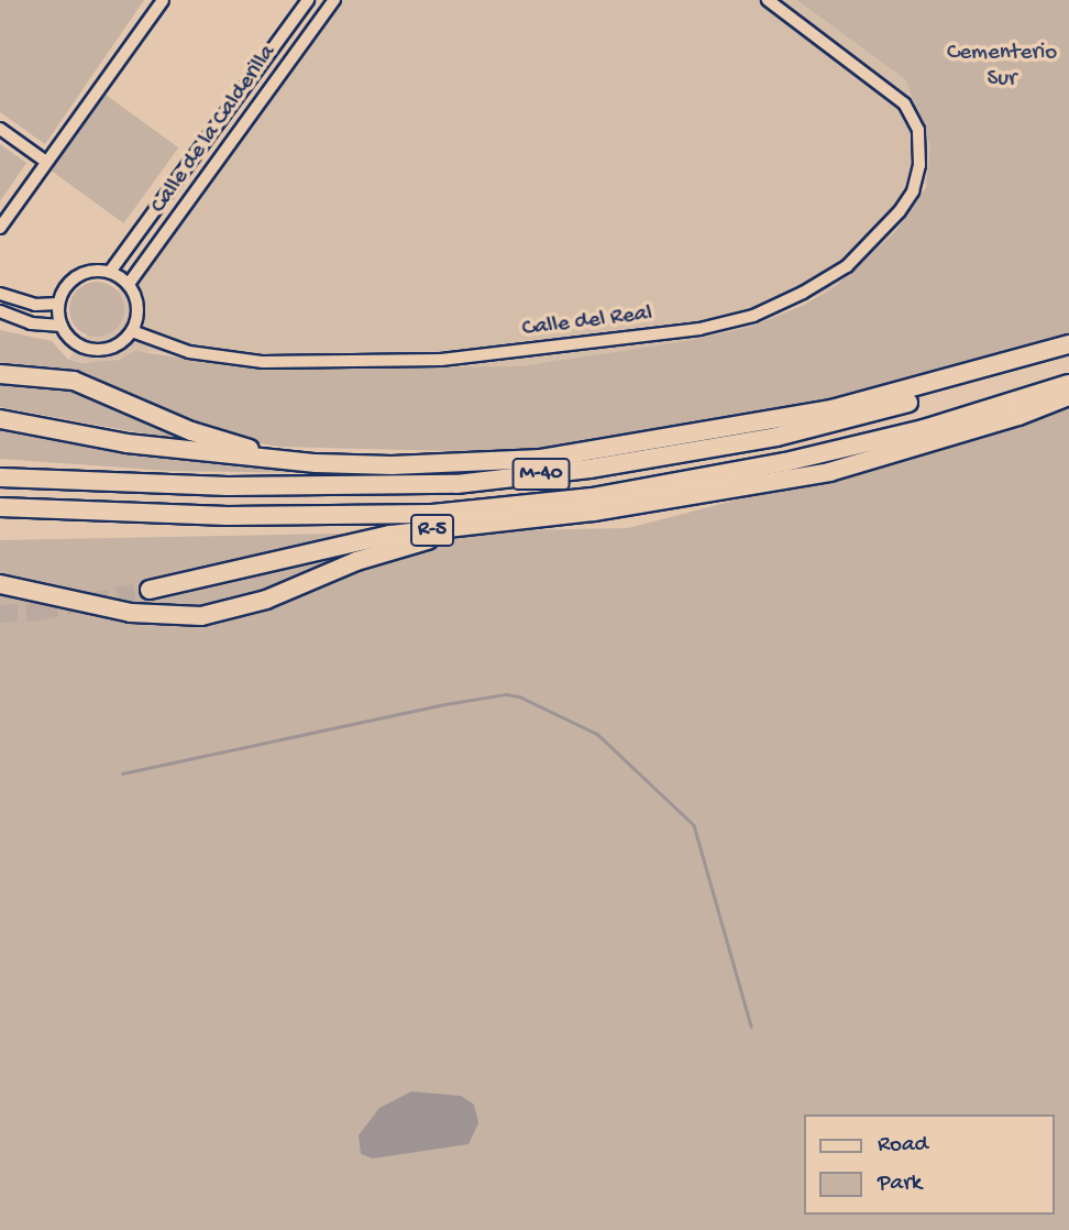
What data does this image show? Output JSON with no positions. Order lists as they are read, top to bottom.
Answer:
{
  "streets": {
    "highway": ["M-40", "R-5"],
    "street": ["Calle de la Calderilla", "Calle del Real"]
  },
  "crossings": [
    ["Calle de la Calderilla", "Calle del Real"],
    ["M-40", "R-5"]
  ],
  "parks": ["Cementerio Sur"],
  "legend": ["Road", "Park"]
}
